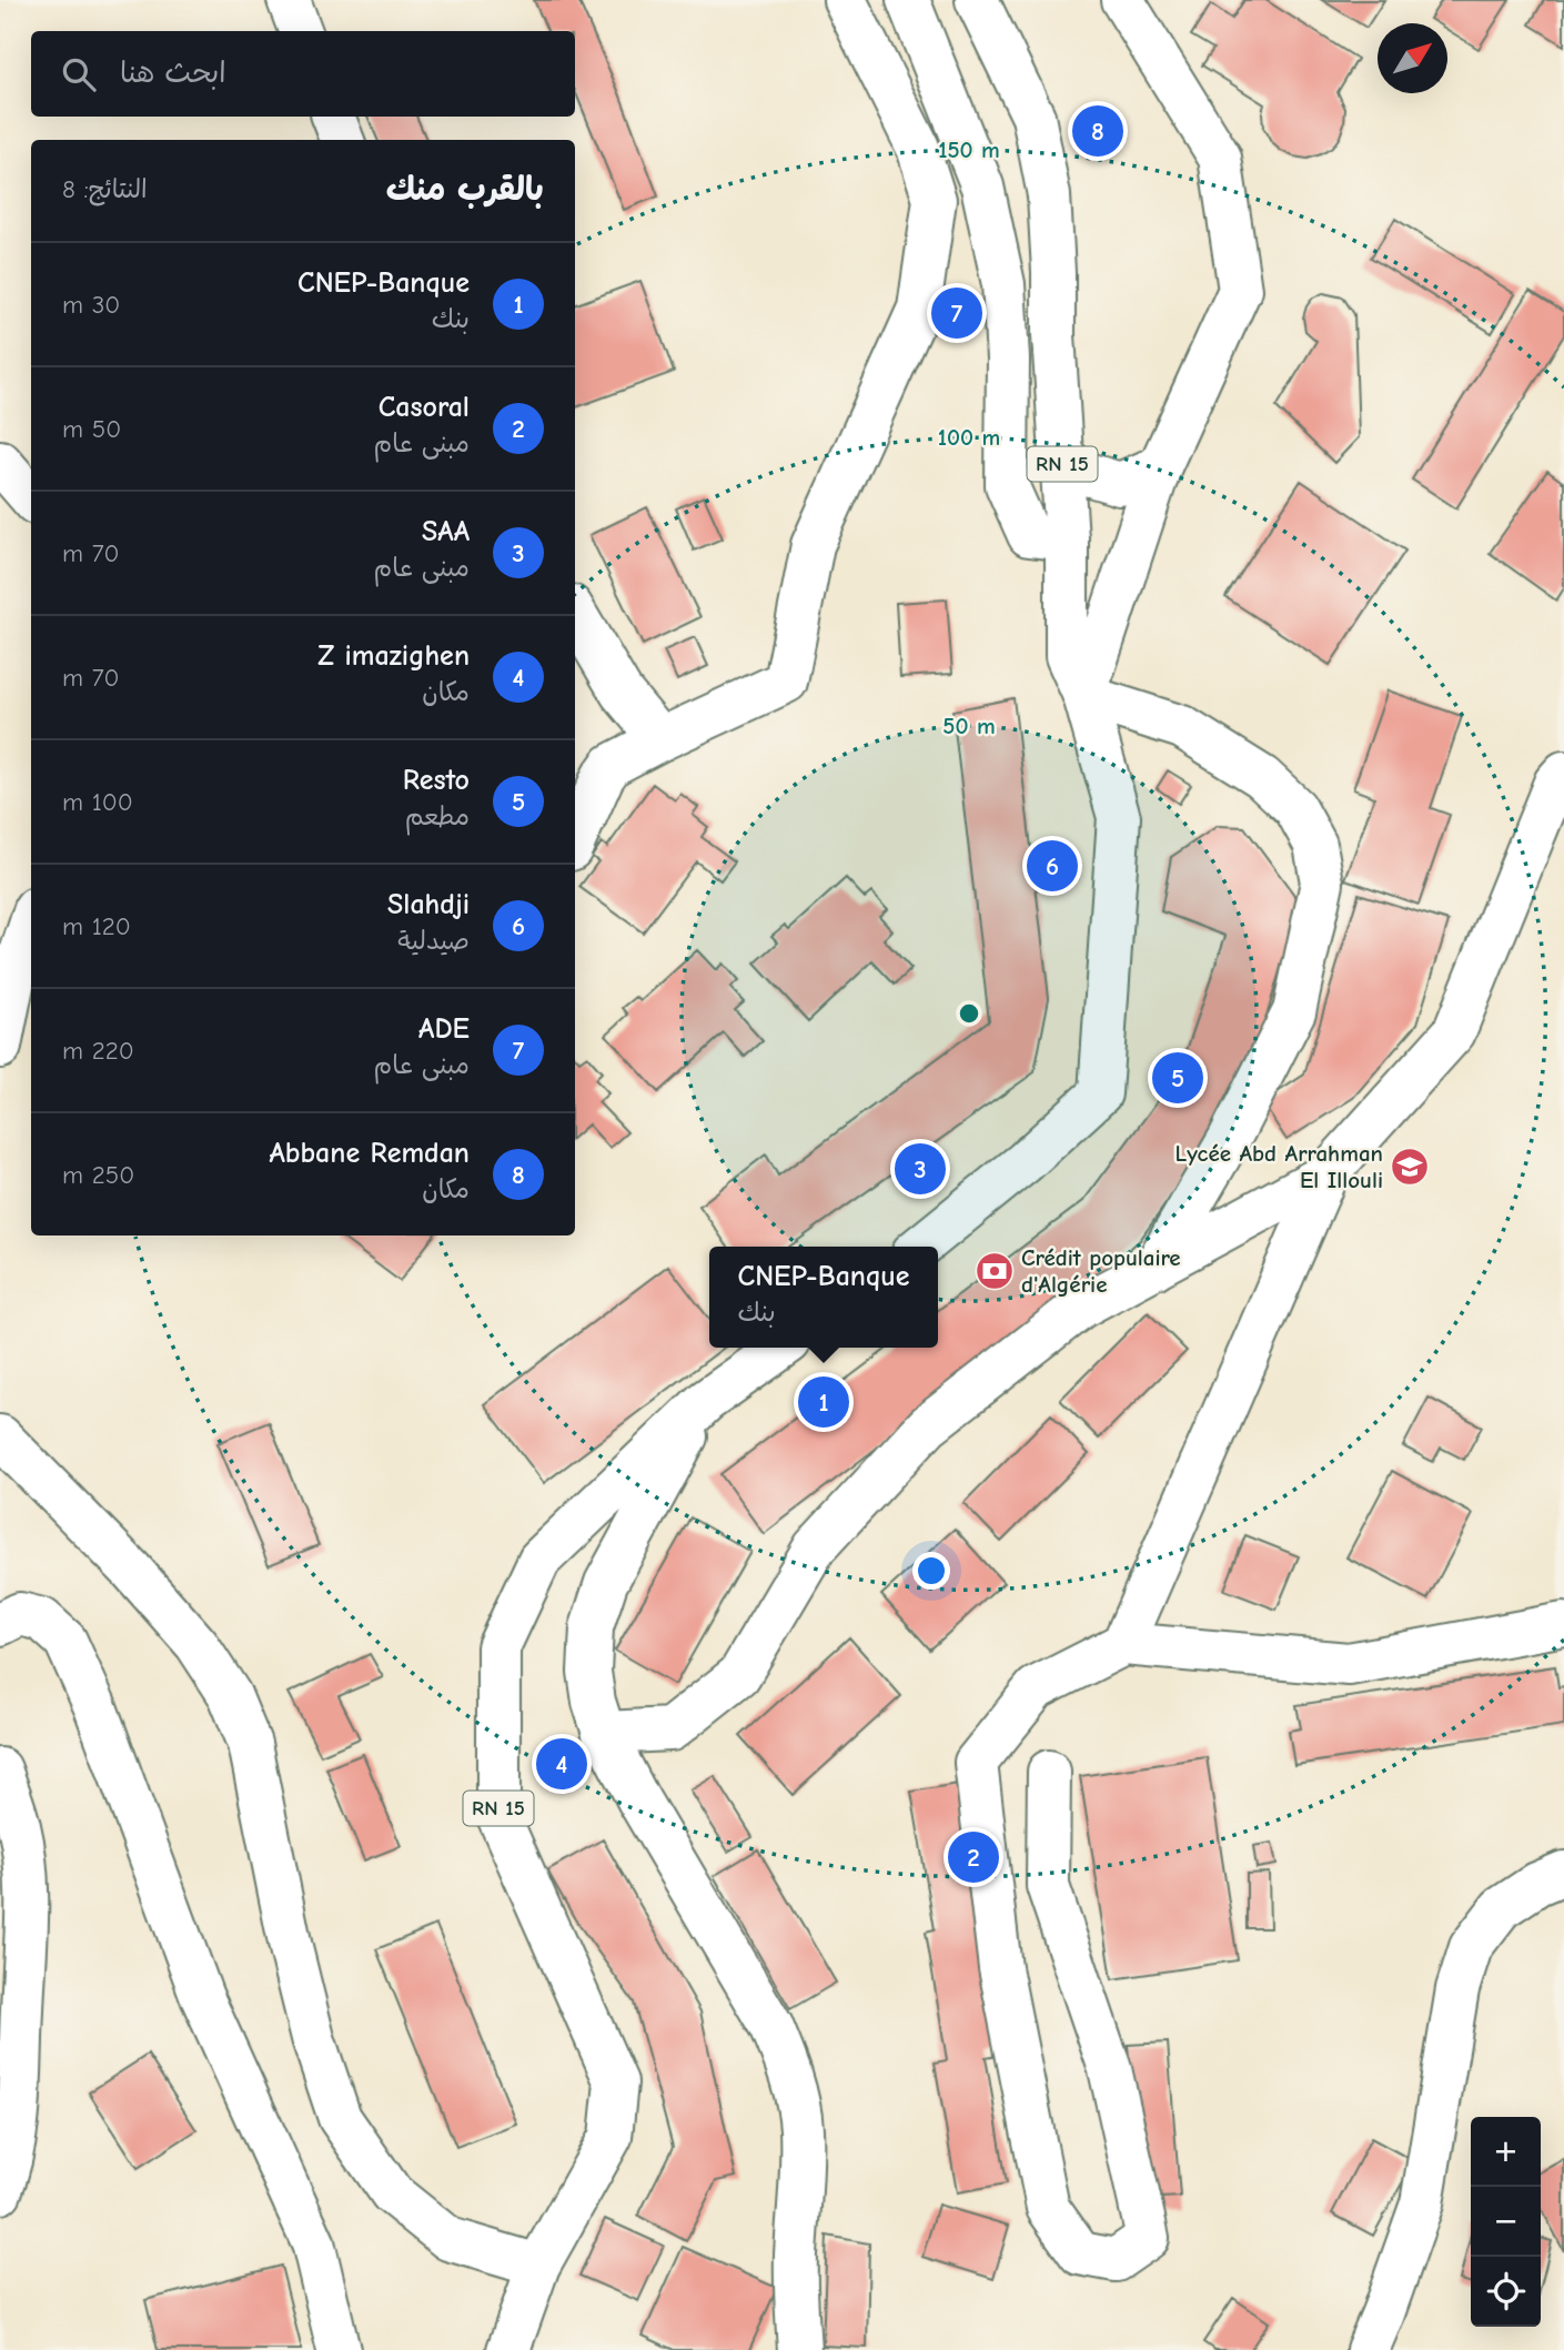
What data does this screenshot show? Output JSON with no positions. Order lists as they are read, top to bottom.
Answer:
{
  "streets": {
    "street": ["RN 15"]
  },
  "places": {
    "school or university": ["Lycée Abd Arrahman El Illouli"],
    "bank": ["Crédit populaire d'Algérie"]
  },
  "north": "top right",
  "page": {
    "search": "ابحث هنا",
    "pins": [
      "8",
      "7",
      "6",
      "5",
      "3",
      "1",
      "4",
      "2"
    ],
    "heading": ["بالقرب منك", "النتائج: 8"],
    "list": [
      {
        "mark": "1",
        "name": "CNEP-Banque",
        "note": "بنك",
        "value": "30 m"
      },
      {
        "mark": "2",
        "name": "Casoral",
        "note": "مبنى عام",
        "value": "50 m"
      },
      {
        "mark": "3",
        "name": "SAA",
        "note": "مبنى عام",
        "value": "70 m"
      },
      {
        "mark": "4",
        "name": "Z imazighen",
        "note": "مكان",
        "value": "70 m"
      },
      {
        "mark": "5",
        "name": "Resto",
        "note": "مطعم",
        "value": "100 m"
      },
      {
        "mark": "6",
        "name": "Slahdji",
        "note": "صيدلية",
        "value": "120 m"
      },
      {
        "mark": "7",
        "name": "ADE",
        "note": "مبنى عام",
        "value": "220 m"
      },
      {
        "mark": "8",
        "name": "Abbane Remdan",
        "note": "مكان",
        "value": "250 m"
      }
    ],
    "popup": ["CNEP-Banque", "بنك"],
    "map_buttons": ["+", "−"]
  },
  "rings": ["150 m", "100 m", "50 m"]
}
